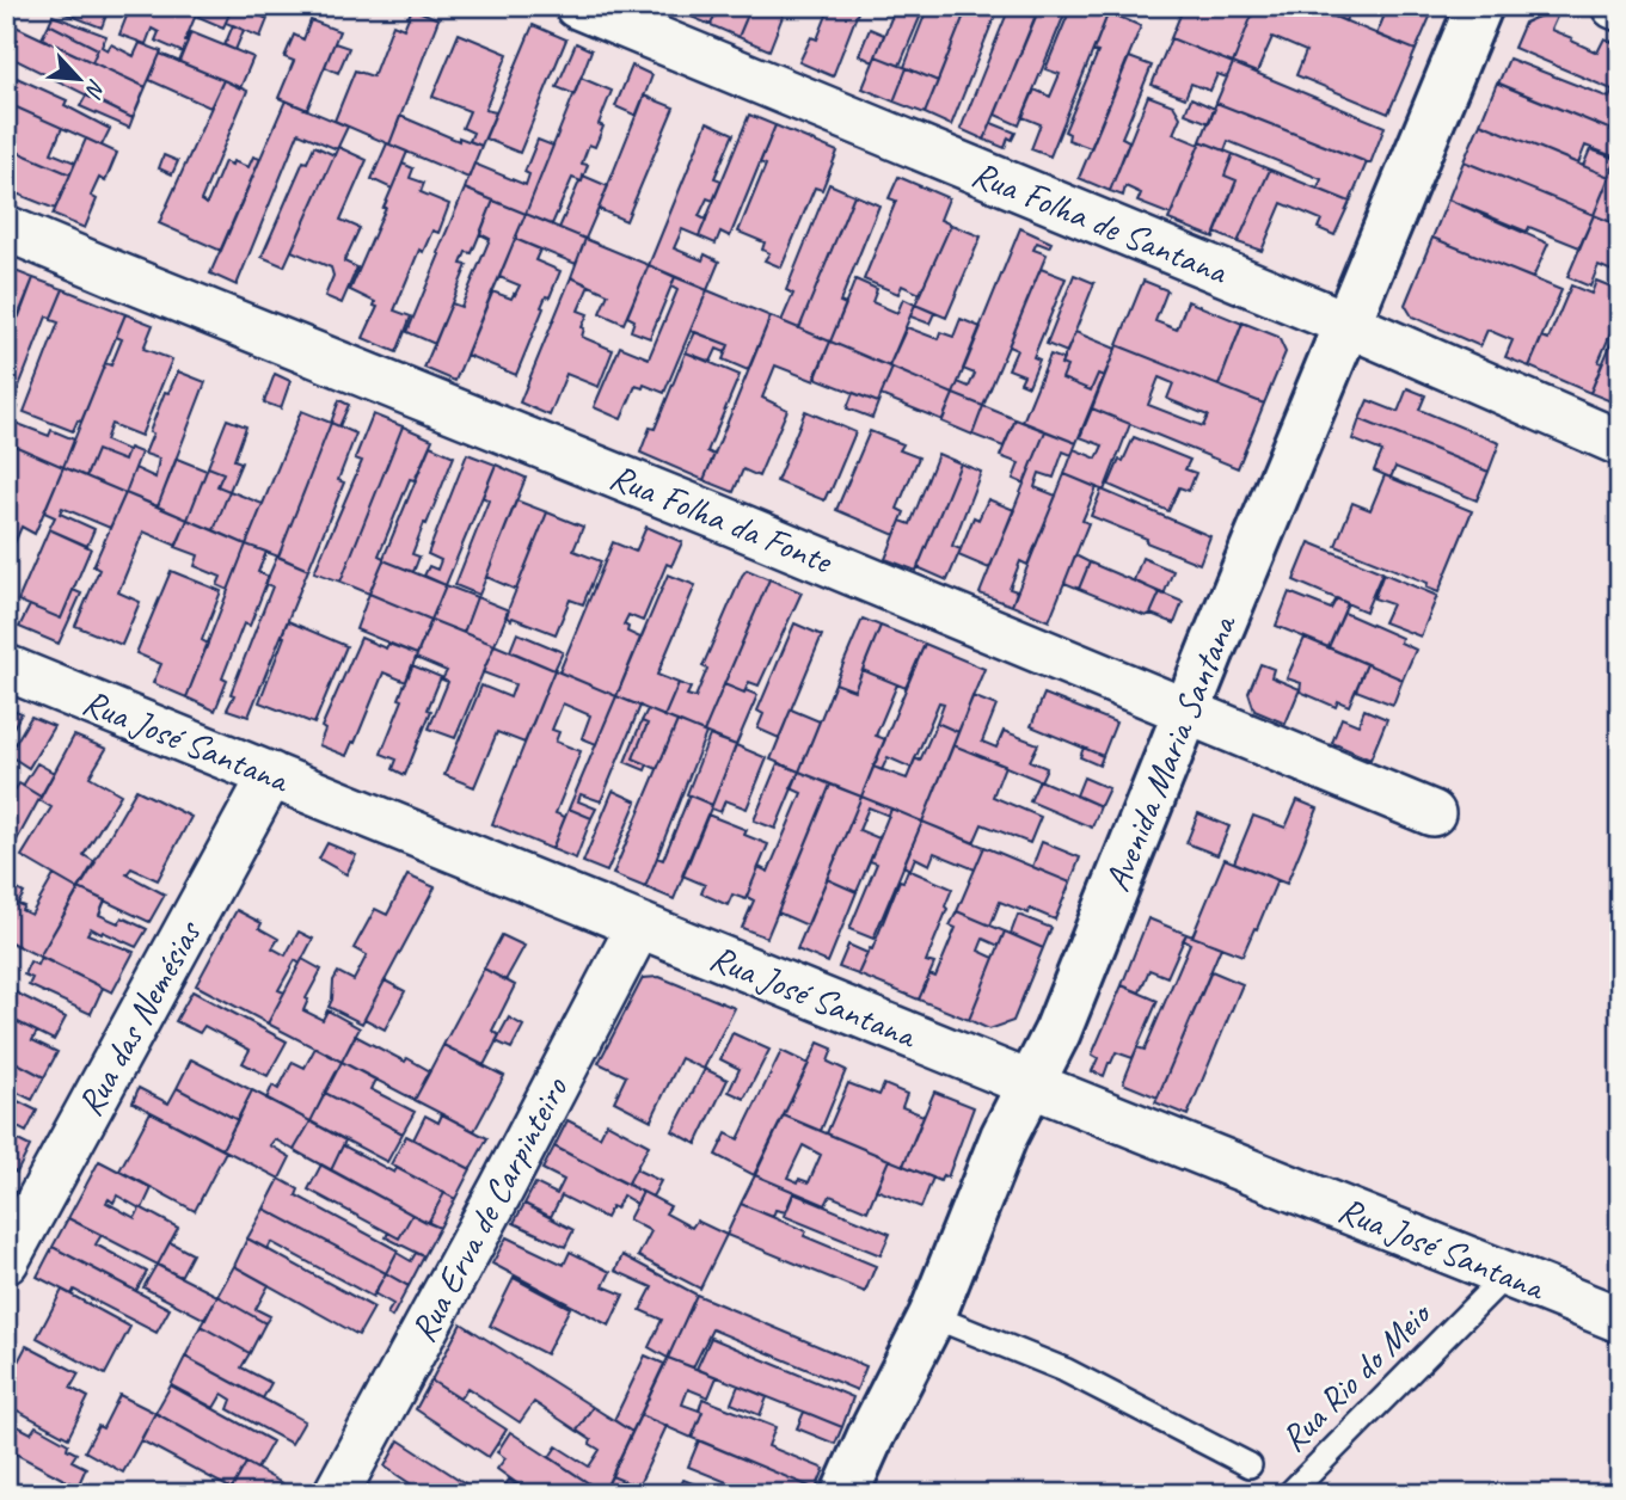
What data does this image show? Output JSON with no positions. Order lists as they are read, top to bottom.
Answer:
{
  "streets": {
    "street": [
      "Rua Folha de Santana",
      "Rua Folha da Fonte",
      "Rua José Santana",
      "Avenida Maria Santana",
      "Rua das Nemésias",
      "Rua Erva de Carpinteiro"
    ],
    "lane": ["Rua Rio do Meio"]
  },
  "crossings": [
    ["Rua Folha de Santana", "Avenida Maria Santana"],
    ["Rua Folha da Fonte", "Avenida Maria Santana"],
    ["Rua José Santana", "Avenida Maria Santana"],
    ["Rua José Santana", "Rua das Nemésias"],
    ["Rua José Santana", "Rua Erva de Carpinteiro"],
    ["Rua José Santana", "Rua Rio do Meio"]
  ],
  "north": "bottom right"
}
